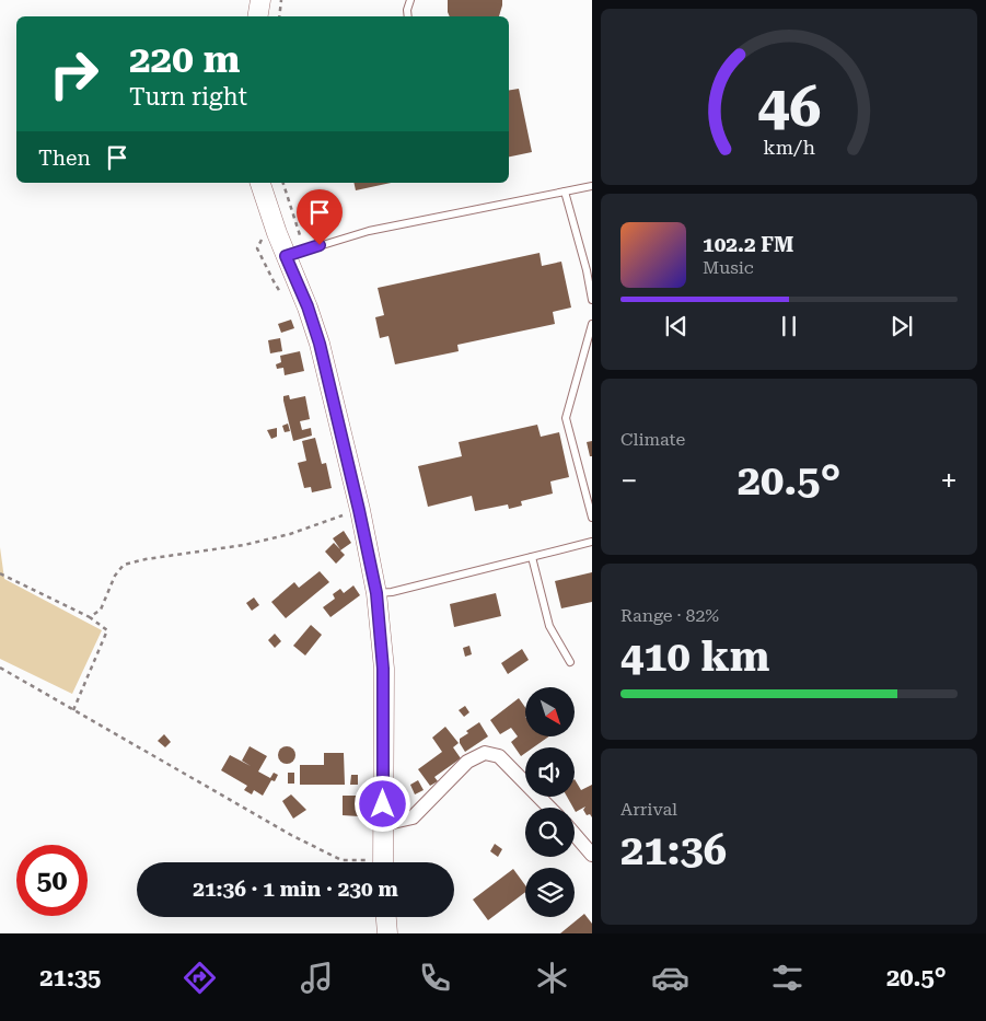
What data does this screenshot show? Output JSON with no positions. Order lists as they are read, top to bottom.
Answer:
{
  "north": "bottom right",
  "page": {
    "turn": ["220 m", "Turn right"],
    "then": "Then",
    "song": ["102.2 FM", "Music"],
    "tile": [
      "Climate",
      ["Range · 82%", "410 km"],
      ["Arrival", "21:36"]
    ],
    "heat": ["−", "20.5°", "+"],
    "limit": "50",
    "trip": "21:36 · 1 min · 230 m",
    "tabs": ["21:35", "20.5°"],
    "gauge": ["46", "km/h"]
  }
}
